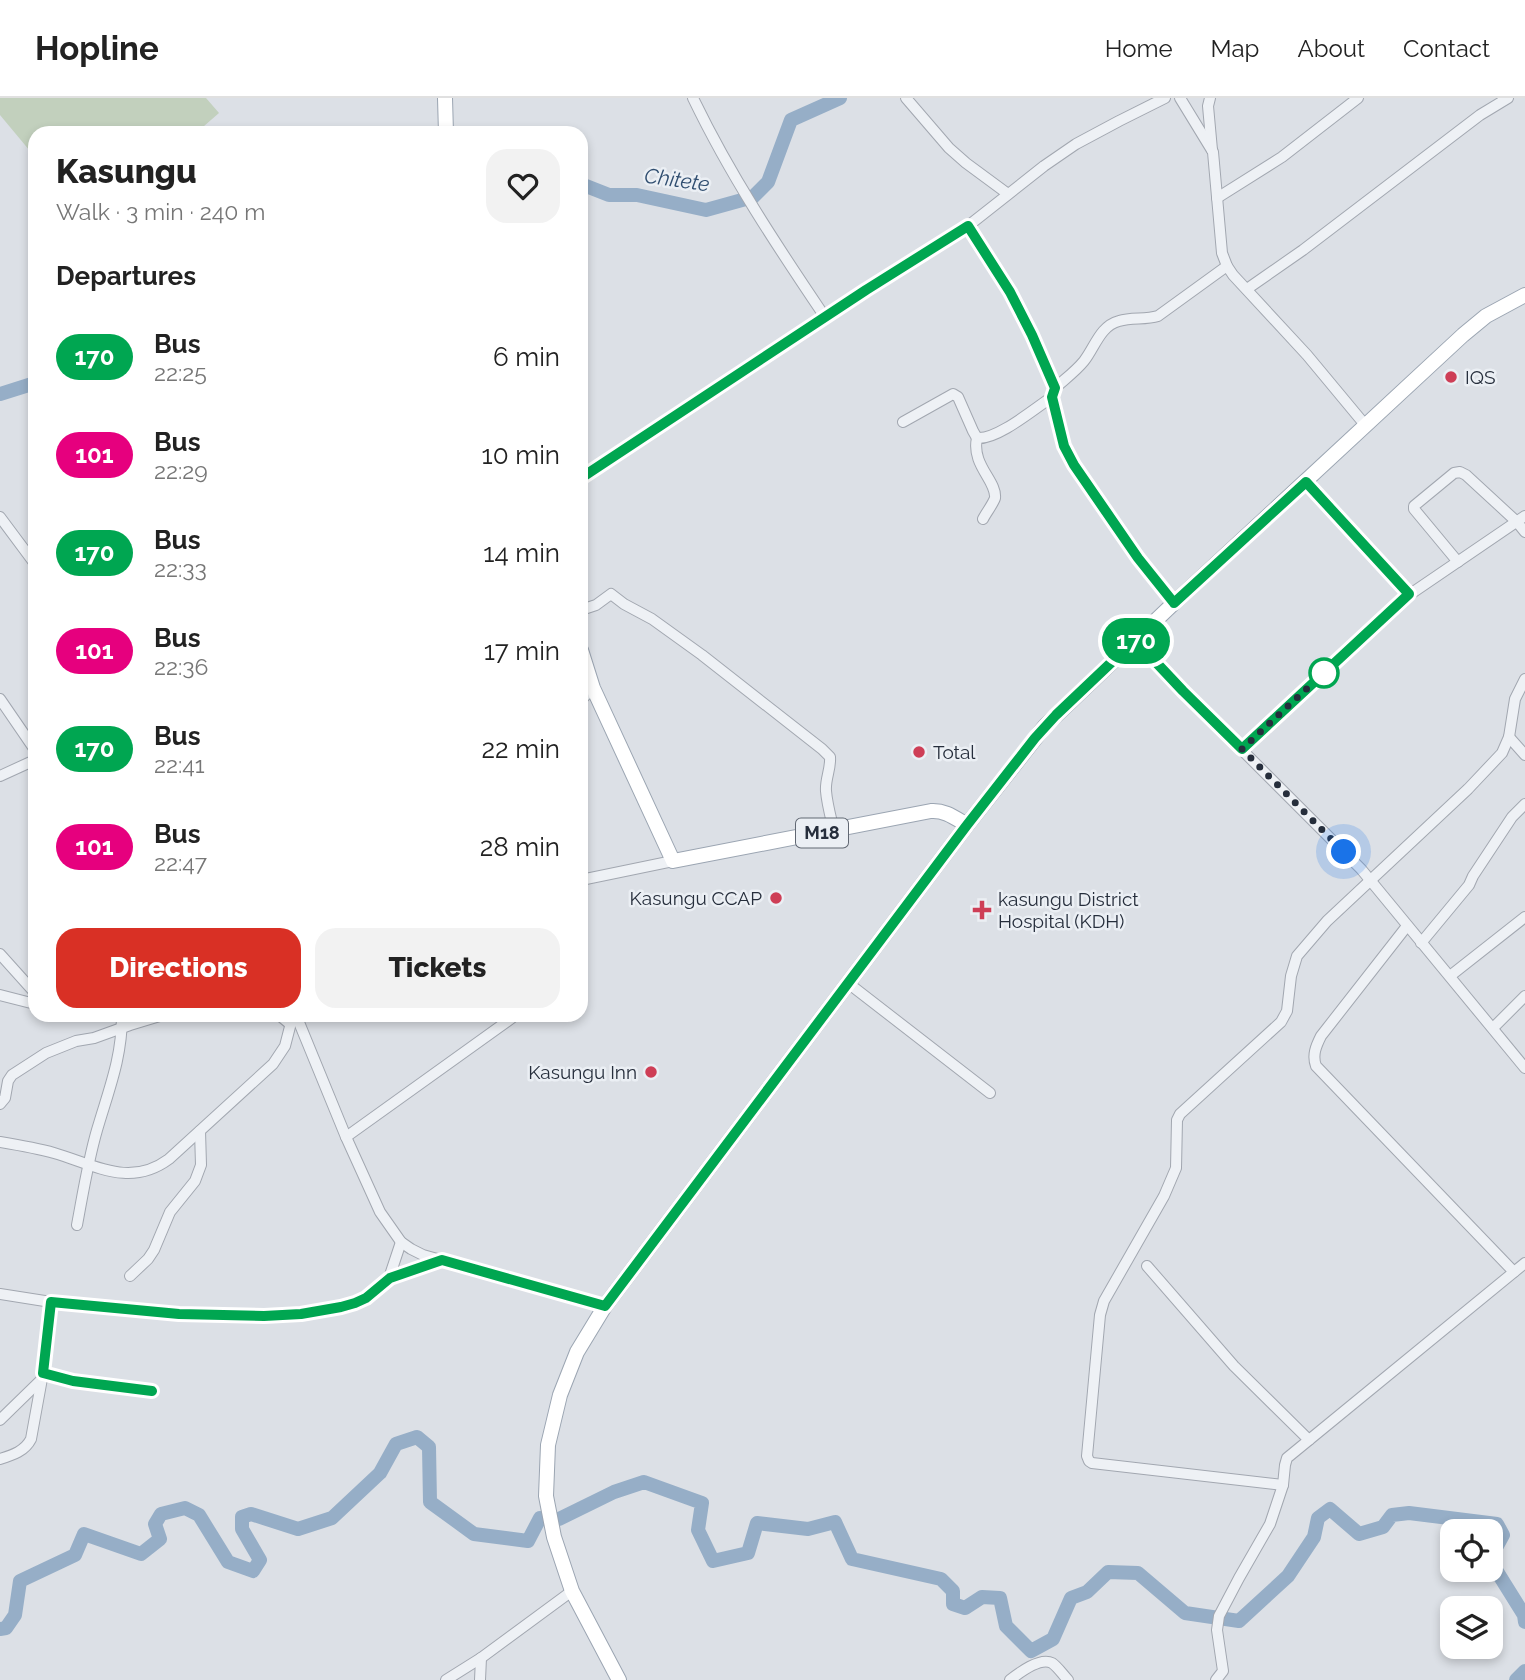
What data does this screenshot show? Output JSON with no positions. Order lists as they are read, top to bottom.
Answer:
{
  "streets": {
    "main road": ["M18"]
  },
  "water": ["Chitete"],
  "places": {
    "other": [
      "IQS",
      "Total",
      "Kasungu CCAP",
      "Kasungu Inn"
    ],
    "health": ["kasungu District Hospital (KDH)"]
  },
  "lines": ["bus line 170"],
  "page": {
    "header": "Hopline",
    "nav": [
      "Home",
      "Map",
      "About",
      "Contact"
    ],
    "on_map": "170",
    "heading": [
      ["Kasungu", "Walk · 3 min · 240 m"],
      "Departures"
    ],
    "list": [
      {
        "mark": "170",
        "name": "Bus",
        "note": "22:25",
        "value": "6 min"
      },
      {
        "mark": "101",
        "name": "Bus",
        "note": "22:29",
        "value": "10 min"
      },
      {
        "mark": "170",
        "name": "Bus",
        "note": "22:33",
        "value": "14 min"
      },
      {
        "mark": "101",
        "name": "Bus",
        "note": "22:36",
        "value": "17 min"
      },
      {
        "mark": "170",
        "name": "Bus",
        "note": "22:41",
        "value": "22 min"
      },
      {
        "mark": "101",
        "name": "Bus",
        "note": "22:47",
        "value": "28 min"
      }
    ],
    "buttons": ["Directions", "Tickets"]
  }
}
